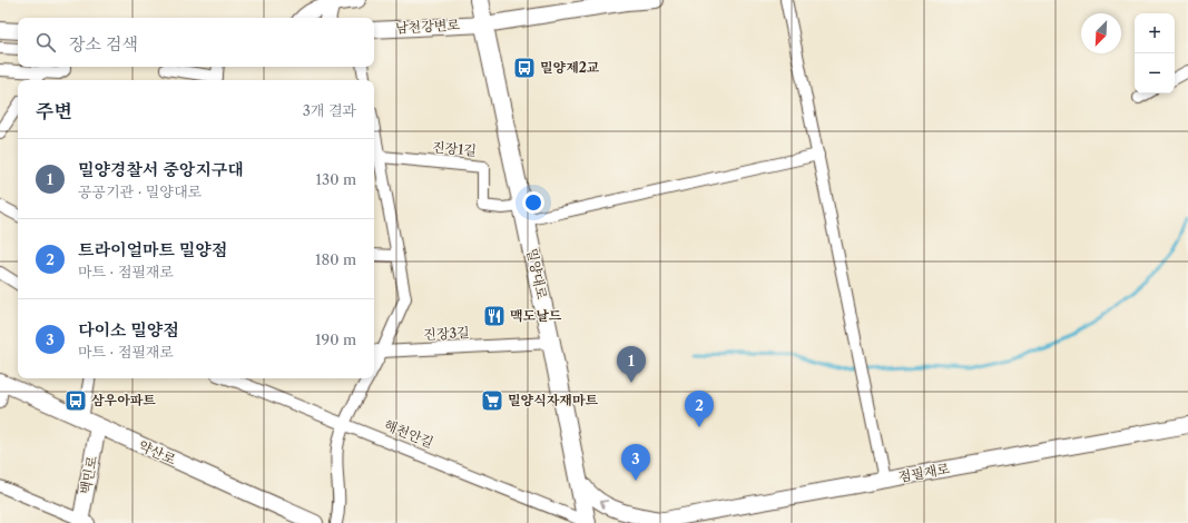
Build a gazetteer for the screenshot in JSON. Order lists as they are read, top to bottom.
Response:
{
  "streets": {
    "main road": ["밀양대로"],
    "street": [
      "남천강변로",
      "진장1길",
      "진장3길",
      "해천안길",
      "약산로",
      "점필재로",
      "백민로"
    ]
  },
  "crossings": [
    ["남천강변로", "밀양대로"],
    ["진장1길", "밀양대로"],
    ["밀양대로", "진장3길"],
    ["밀양대로", "해천안길"],
    ["밀양대로", "점필재로"],
    ["약산로", "백민로"]
  ],
  "places": {
    "bus stop": ["밀양제2교", "삼우아파트"],
    "restaurant": ["맥도날드"],
    "supermarket": ["밀양식자재마트"]
  },
  "north": "bottom left",
  "page": {
    "map_buttons": ["+", "−"],
    "search": "장소 검색",
    "heading": ["주변", "3개 결과"],
    "list": [
      {
        "mark": "1",
        "name": "밀양경찰서 중앙지구대",
        "note": "공공기관 · 밀양대로",
        "value": "130 m"
      },
      {
        "mark": "2",
        "name": "트라이얼마트 밀양점",
        "note": "마트 · 점필재로",
        "value": "180 m"
      },
      {
        "mark": "3",
        "name": "다이소 밀양점",
        "note": "마트 · 점필재로",
        "value": "190 m"
      }
    ],
    "pins": ["1", "2", "3"]
  }
}
